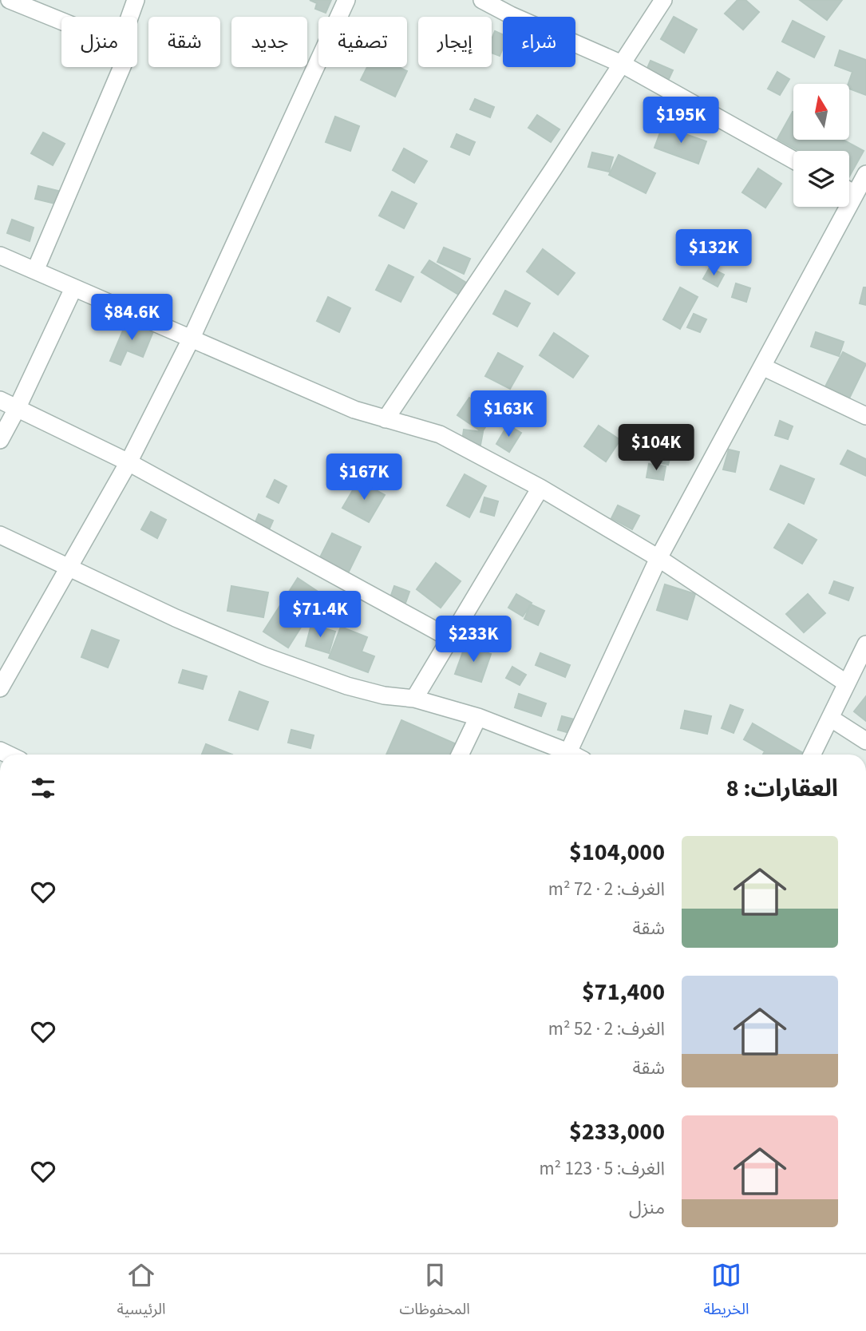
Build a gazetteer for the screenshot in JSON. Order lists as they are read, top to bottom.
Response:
{
  "north": "top",
  "page": {
    "chip": [
      "شراء",
      "إيجار",
      "تصفية",
      "جديد",
      "شقة",
      "منزل"
    ],
    "price": [
      "$195K",
      "$132K",
      "$84.6K",
      "$163K",
      "$104K",
      "$167K",
      "$71.4K",
      "$233K"
    ],
    "heading": "العقارات: 8",
    "list": [
      {
        "name": "$104,000",
        "note": "الغرف: 2 · 72 m² · شقة"
      },
      {
        "name": "$71,400",
        "note": "الغرف: 2 · 52 m² · شقة"
      },
      {
        "name": "$233,000",
        "note": "الغرف: 5 · 123 m² · منزل"
      }
    ],
    "tabs": ["الخريطة", "المحفوظات", "الرئيسية"]
  }
}
